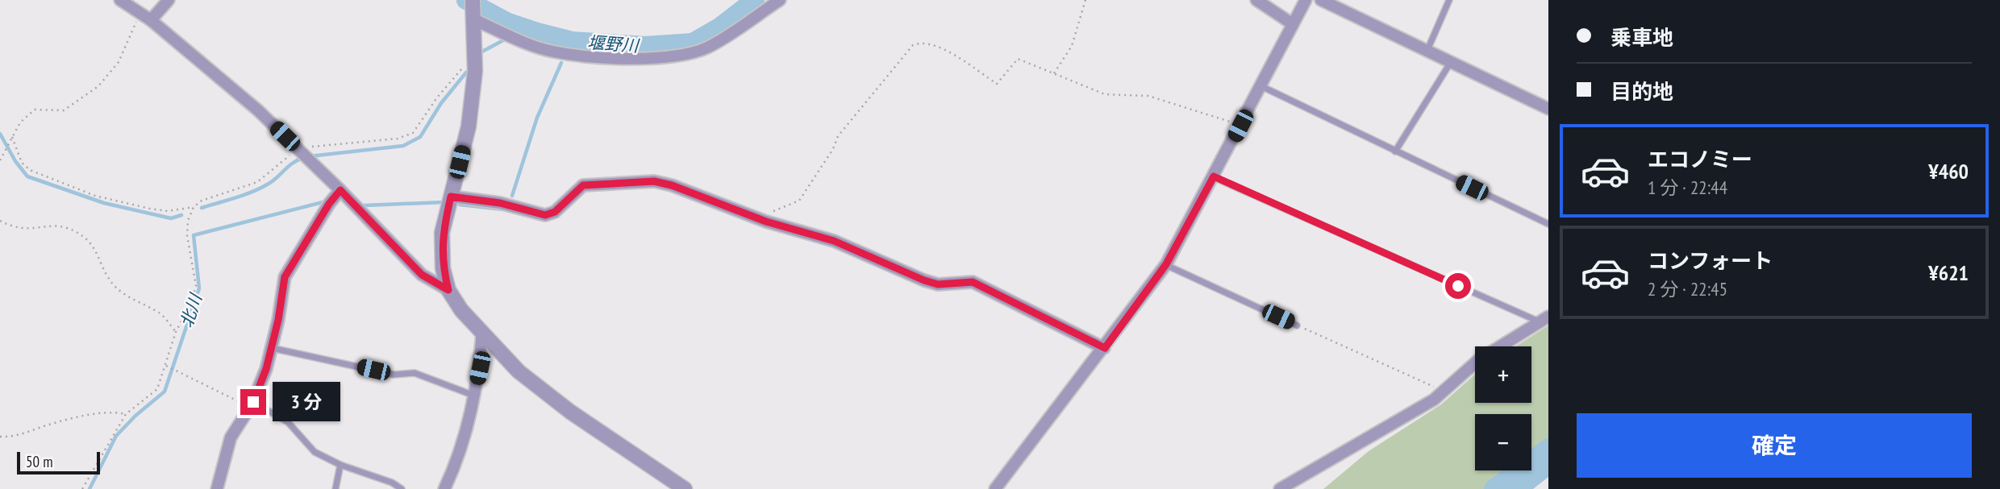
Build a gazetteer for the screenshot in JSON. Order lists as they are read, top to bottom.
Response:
{
  "water": ["堰野川", "北川"],
  "scale_bar": "50 m",
  "page": {
    "banner": ["乗車地", "目的地"],
    "list": [
      {
        "name": "エコノミー",
        "note": "1 分 · 22:44",
        "value": "¥460"
      },
      {
        "name": "コンフォート",
        "note": "2 分 · 22:45",
        "value": "¥621"
      }
    ],
    "map_buttons": ["+", "−"],
    "bubble": "3 分",
    "buttons": "確定",
    "scale": "50 m"
  }
}
